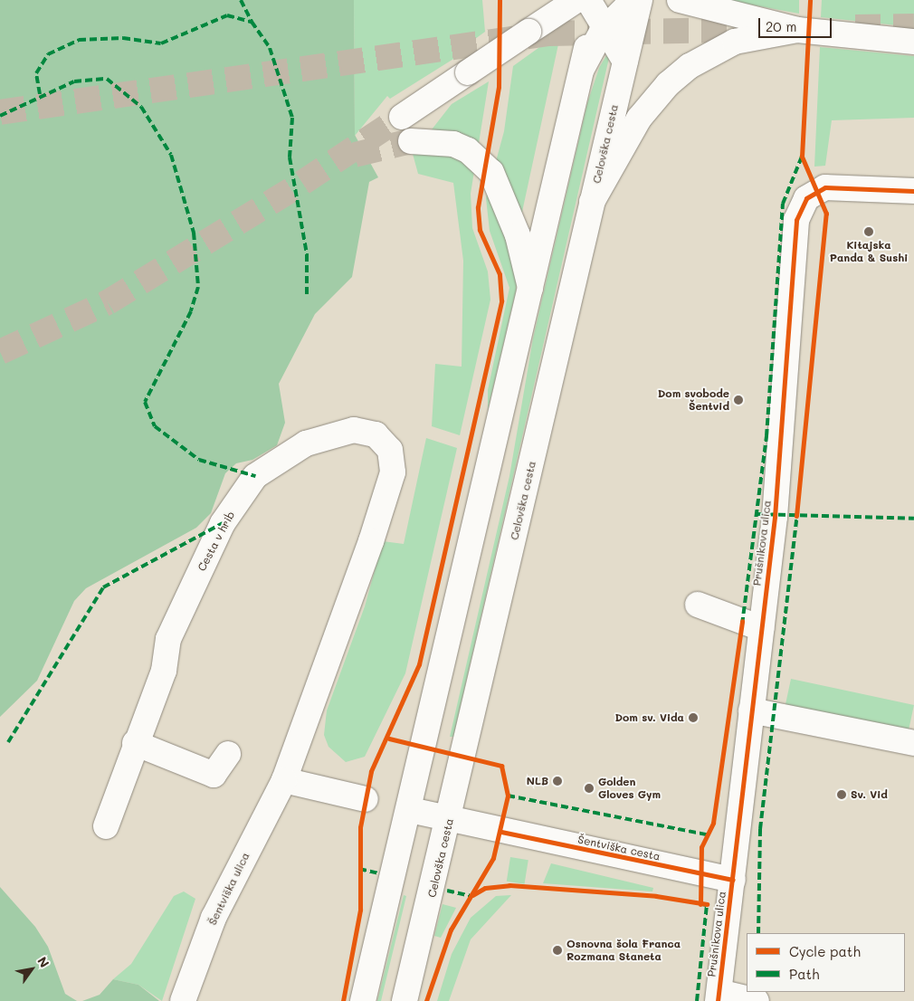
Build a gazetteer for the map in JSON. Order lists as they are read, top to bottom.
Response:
{
  "streets": {
    "main road": [
      "Celovška cesta",
      "Cesta v hrib",
      "Prušnikova ulica",
      "Šentviška cesta",
      "Šentviška ulica"
    ]
  },
  "crossings": [
    ["Celovška cesta", "Šentviška cesta"],
    ["Cesta v hrib", "Šentviška ulica"],
    ["Prušnikova ulica", "Šentviška cesta"]
  ],
  "places": [
    "Kitajska Panda & Sushi",
    "Dom svobode Šentvid",
    "Dom sv. Vida",
    "NLB",
    "Golden Gloves Gym",
    "Sv. Vid",
    "Osnovna šola Franca Rozmana Staneta"
  ],
  "legend": ["Cycle path", "Path"],
  "scale_bar": "20 m",
  "north": "top right"
}
